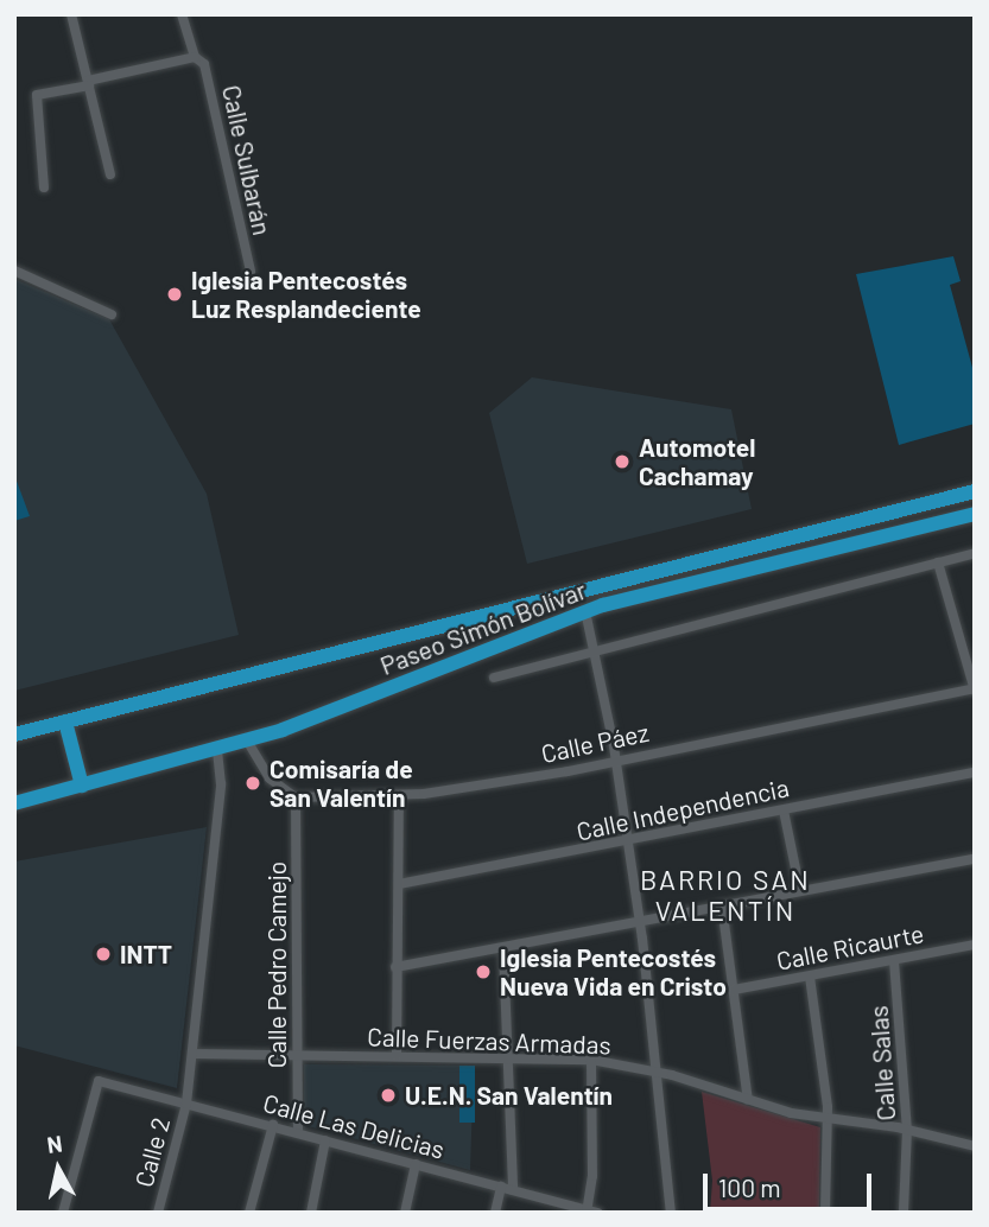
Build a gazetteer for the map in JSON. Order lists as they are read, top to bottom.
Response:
{
  "streets": {
    "main road": ["Paseo Simón Bolívar"],
    "street": [
      "Calle Sulbarán",
      "Calle Páez",
      "Calle Independencia",
      "Calle Ricaurte",
      "Calle Pedro Camejo",
      "Calle Fuerzas Armadas",
      "Calle Salas",
      "Calle Las Delicias",
      "Calle 2"
    ]
  },
  "crossings": [
    ["Paseo Simón Bolívar", "Calle 2"],
    ["Calle Páez", "Calle Pedro Camejo"],
    ["Calle Ricaurte", "Calle Salas"],
    ["Calle Pedro Camejo", "Calle Fuerzas Armadas"],
    ["Calle Pedro Camejo", "Calle Las Delicias"],
    ["Calle Fuerzas Armadas", "Calle Salas"],
    ["Calle Fuerzas Armadas", "Calle 2"],
    ["Calle Las Delicias", "Calle 2"]
  ],
  "districts": ["BARRIO SAN VALENTÍN"],
  "places": [
    "Iglesia Pentecostés Luz Resplandeciente",
    "Automotel Cachamay",
    "Comisaría de San Valentín",
    "INTT",
    "Iglesia Pentecostés Nueva Vida en Cristo",
    "U.E.N. San Valentín"
  ],
  "scale_bar": "100 m",
  "north": "top"
}
